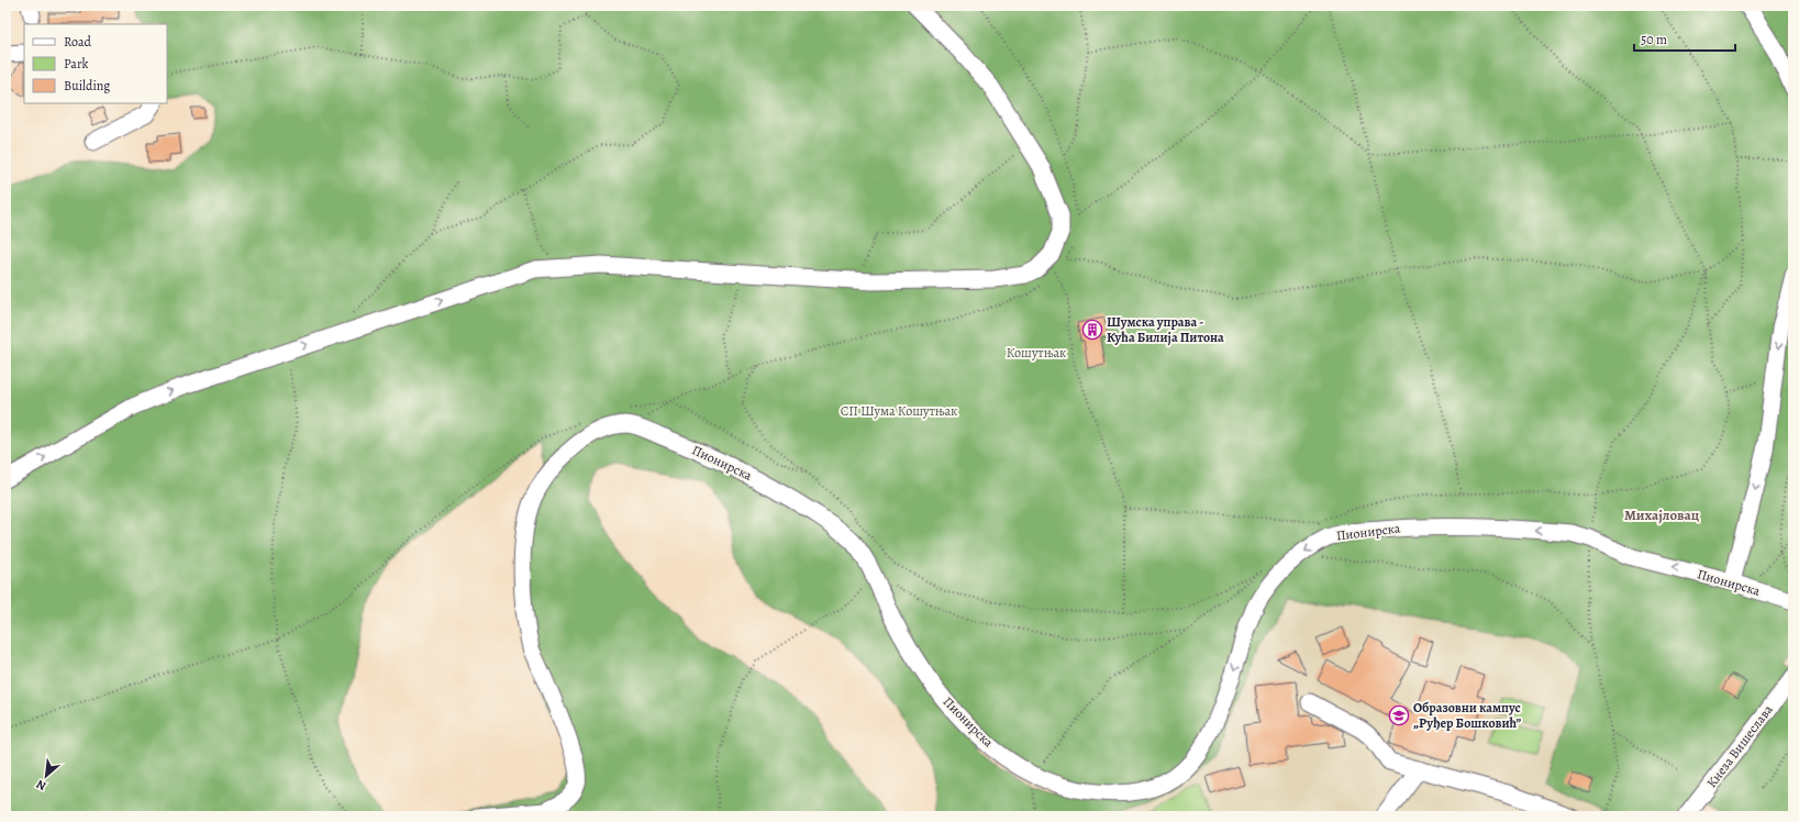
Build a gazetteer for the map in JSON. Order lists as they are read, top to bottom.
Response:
{
  "streets": {
    "street": ["Пионирска", "Кнеза Вишеслава"]
  },
  "one_way": ["Пионирска"],
  "districts": ["Михајловац"],
  "parks": ["Кошутњак", "СП Шума Кошутњак"],
  "places": {
    "building": ["Шумска управа - Кућа Билија Питона"],
    "school or university": ["Образовни кампус „Руђер Бошковић”"]
  },
  "legend": ["Road", "Park", "Building"],
  "scale_bar": "50 m",
  "north": "bottom left"
}
